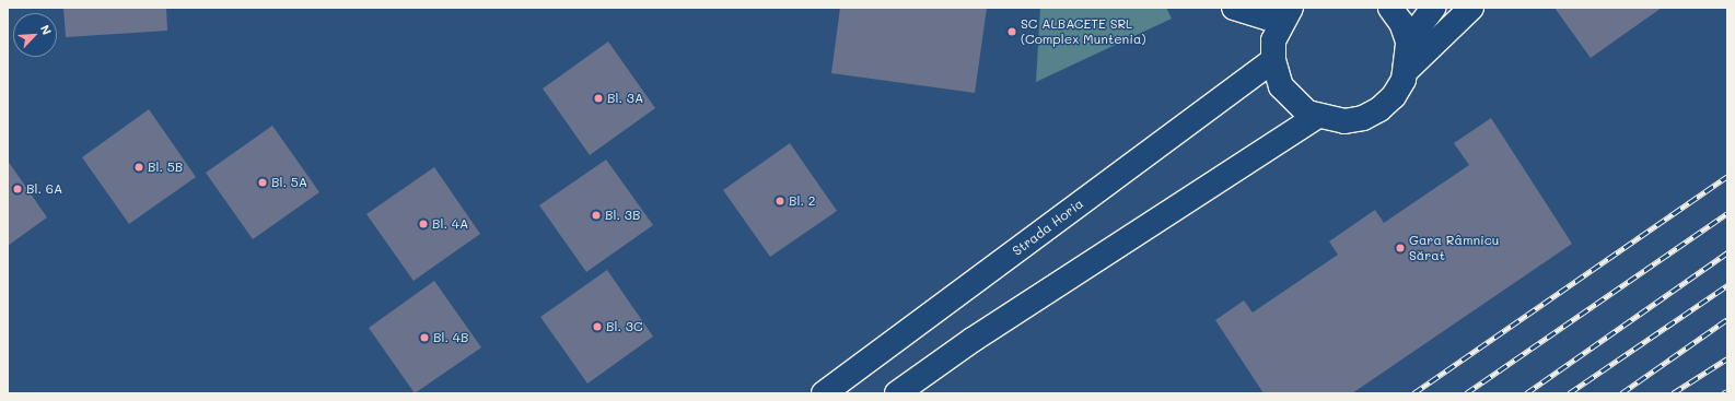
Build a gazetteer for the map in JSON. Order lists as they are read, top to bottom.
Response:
{
  "streets": {
    "street": ["Strada Horia"]
  },
  "places": [
    "SC ALBACETE SRL (Complex Muntenia)",
    "Bl. 3A",
    "Bl. 5B",
    "Bl. 5A",
    "Bl. 6A",
    "Bl. 2",
    "Bl. 3B",
    "Bl. 4A",
    "Gara Râmnicu Sărat",
    "Bl. 3C",
    "Bl. 4B"
  ],
  "north": "top right"
}
